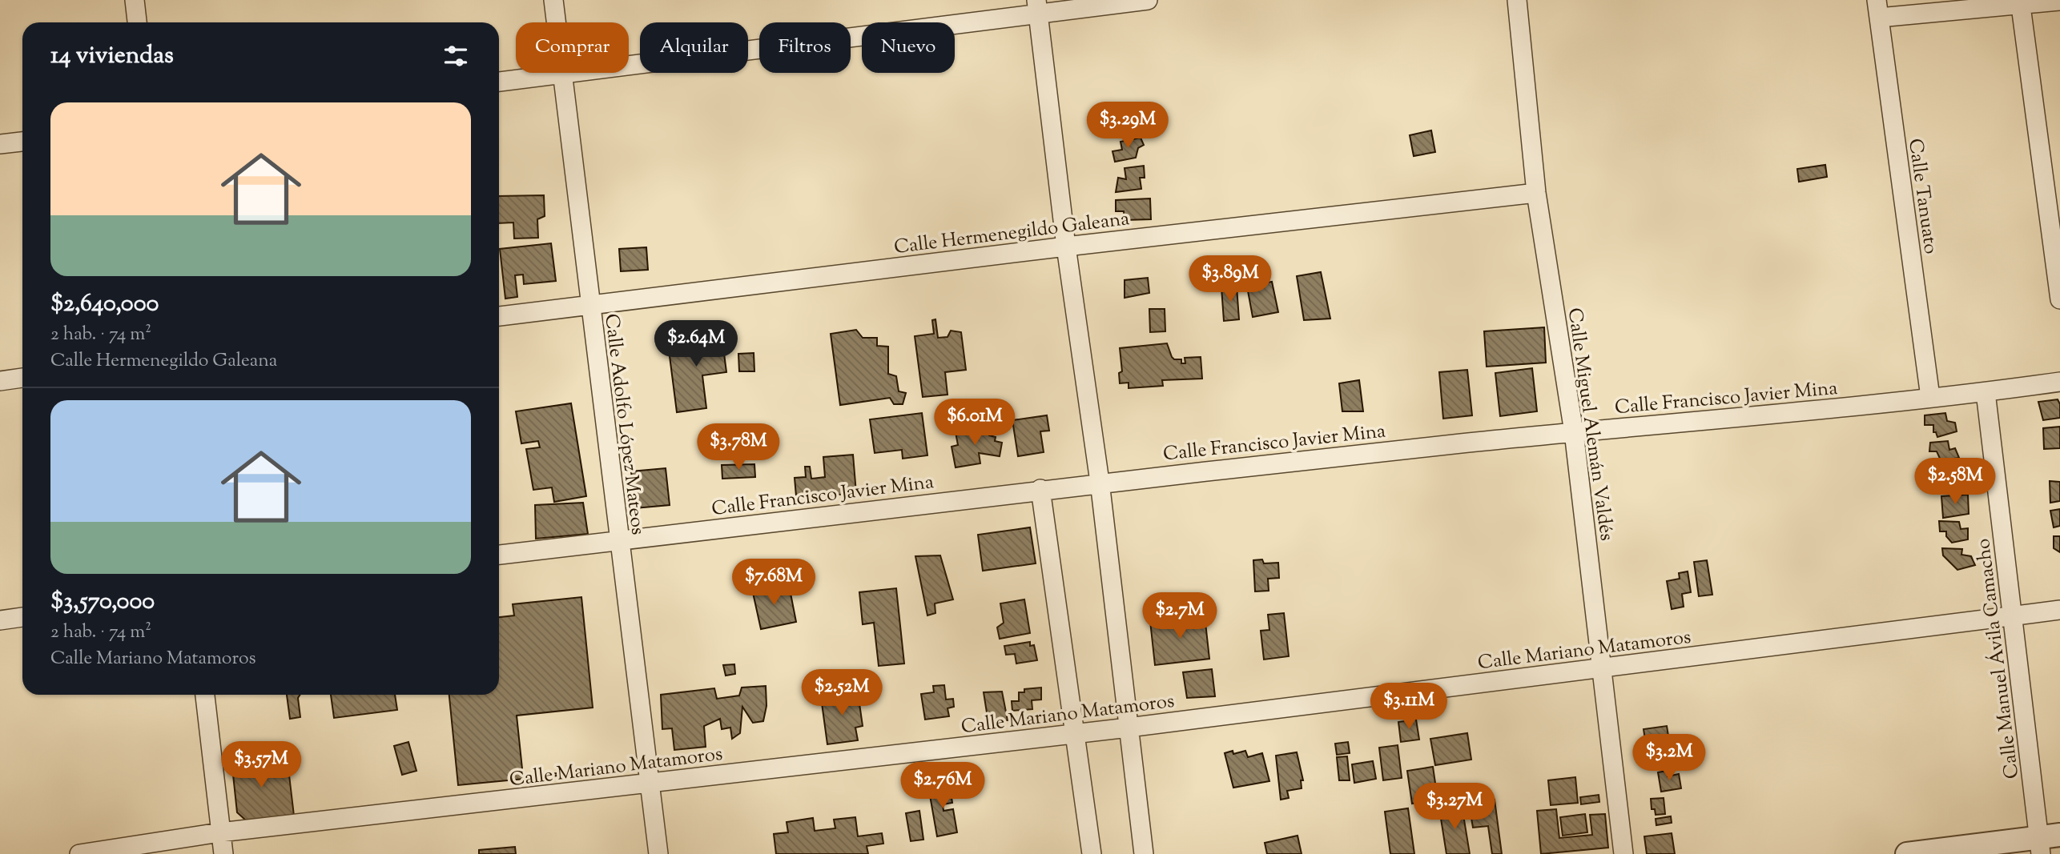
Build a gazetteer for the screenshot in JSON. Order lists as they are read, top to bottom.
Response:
{
  "streets": {
    "street": [
      "Calle Tanuato",
      "Calle Hermenegildo Galeana",
      "Calle Francisco Javier Mina",
      "Calle Adolfo López Mateos",
      "Calle Miguel Alemán Valdés",
      "Calle Mariano Matamoros",
      "Calle Manuel Ávila Camacho"
    ]
  },
  "crossings": [
    ["Calle Tanuato", "Calle Francisco Javier Mina"],
    ["Calle Hermenegildo Galeana", "Calle Adolfo López Mateos"],
    ["Calle Hermenegildo Galeana", "Calle Miguel Alemán Valdés"],
    ["Calle Francisco Javier Mina", "Calle Adolfo López Mateos"],
    ["Calle Francisco Javier Mina", "Calle Miguel Alemán Valdés"],
    ["Calle Francisco Javier Mina", "Calle Manuel Ávila Camacho"],
    ["Calle Adolfo López Mateos", "Calle Mariano Matamoros"],
    ["Calle Miguel Alemán Valdés", "Calle Mariano Matamoros"],
    ["Calle Mariano Matamoros", "Calle Manuel Ávila Camacho"]
  ],
  "page": {
    "chip": [
      "Comprar",
      "Alquilar",
      "Filtros",
      "Nuevo"
    ],
    "heading": "14 viviendas",
    "list": [
      {
        "name": "$2,640,000",
        "note": "2 hab. · 74 m² · Calle Hermenegildo Galeana"
      },
      {
        "name": "$3,570,000",
        "note": "2 hab. · 74 m² · Calle Mariano Matamoros"
      }
    ],
    "price": [
      "$3.29M",
      "$3.89M",
      "$2.64M",
      "$6.01M",
      "$3.78M",
      "$2.58M",
      "$7.68M",
      "$2.7M",
      "$2.52M",
      "$3.11M",
      "$3.2M",
      "$3.57M",
      "$2.76M",
      "$3.27M"
    ]
  }
}
